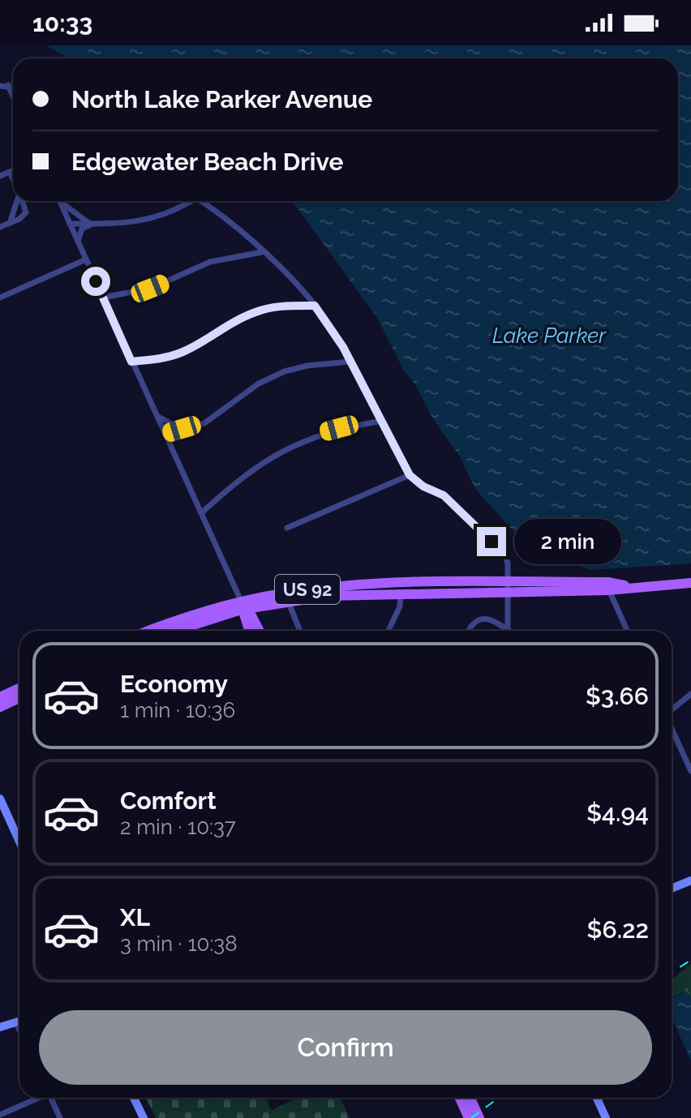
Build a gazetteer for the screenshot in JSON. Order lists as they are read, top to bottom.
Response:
{
  "streets": {
    "main road": ["US 92"]
  },
  "water": ["Lake Parker"],
  "page": {
    "status": "10:33",
    "banner": ["North Lake Parker Avenue", "Edgewater Beach Drive"],
    "bubble": "2 min",
    "list": [
      {
        "name": "Economy",
        "note": "1 min · 10:36",
        "value": "$3.66"
      },
      {
        "name": "Comfort",
        "note": "2 min · 10:37",
        "value": "$4.94"
      },
      {
        "name": "XL",
        "note": "3 min · 10:38",
        "value": "$6.22"
      }
    ],
    "buttons": "Confirm"
  }
}
